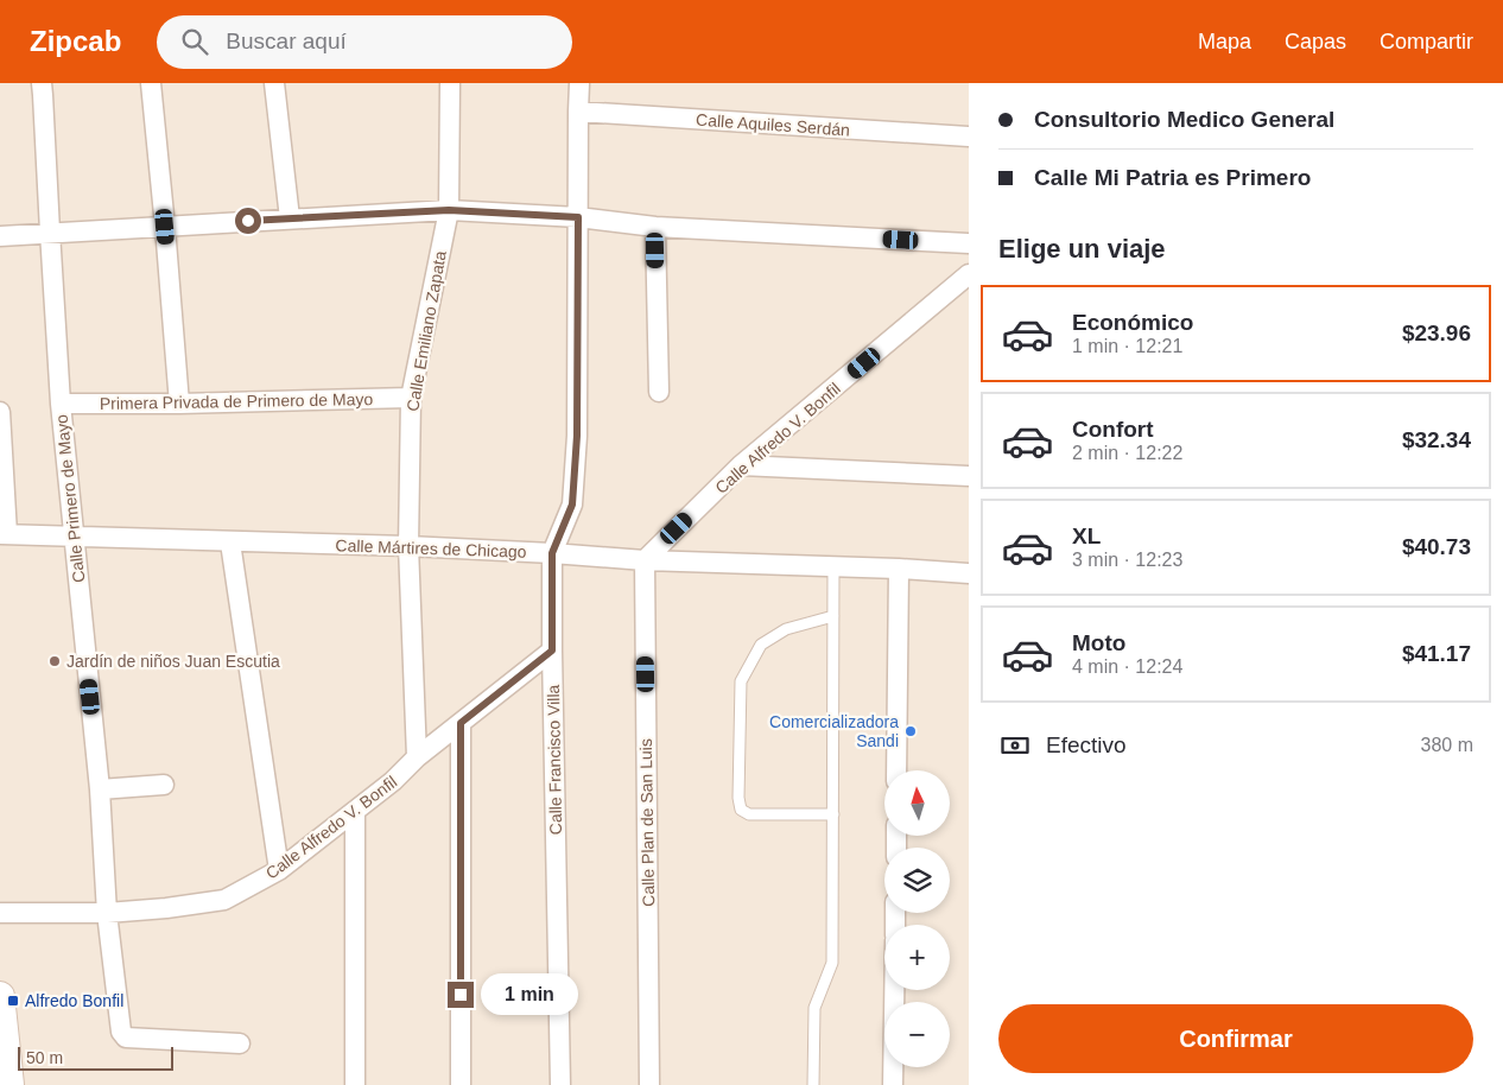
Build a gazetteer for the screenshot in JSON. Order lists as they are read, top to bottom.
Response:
{
  "streets": {
    "street": [
      "Calle Aquiles Serdán",
      "Calle Emiliano Zapata",
      "Primera Privada de Primero de Mayo",
      "Calle Alfredo V. Bonfil",
      "Calle Primero de Mayo",
      "Calle Mártires de Chicago",
      "Calle Francisco Villa",
      "Calle Plan de San Luis"
    ]
  },
  "crossings": [
    ["Calle Aquiles Serdán", "Calle Francisco Villa"],
    ["Calle Emiliano Zapata", "Primera Privada de Primero de Mayo"],
    ["Calle Emiliano Zapata", "Calle Alfredo V. Bonfil"],
    ["Calle Emiliano Zapata", "Calle Mártires de Chicago"],
    ["Primera Privada de Primero de Mayo", "Calle Primero de Mayo"],
    ["Calle Alfredo V. Bonfil", "Calle Primero de Mayo"],
    ["Calle Alfredo V. Bonfil", "Calle Mártires de Chicago"],
    ["Calle Alfredo V. Bonfil", "Calle Francisco Villa"],
    ["Calle Alfredo V. Bonfil", "Calle Plan de San Luis"],
    ["Calle Primero de Mayo", "Calle Mártires de Chicago"],
    ["Calle Mártires de Chicago", "Calle Francisco Villa"],
    ["Calle Mártires de Chicago", "Calle Plan de San Luis"]
  ],
  "places": {
    "other": ["Jardín de niños Juan Escutia", "Comercializadora Sandi"],
    "transit": ["Alfredo Bonfil"]
  },
  "scale_bar": "50 m",
  "north": "top",
  "page": {
    "header": "Zipcab",
    "search": "Buscar aquí",
    "nav": ["Mapa", "Capas", "Compartir"],
    "banner": ["Consultorio Medico General", "Calle Mi Patria es Primero"],
    "heading": "Elige un viaje",
    "list": [
      {
        "name": "Económico",
        "note": "1 min · 12:21",
        "value": "$23.96"
      },
      {
        "name": "Confort",
        "note": "2 min · 12:22",
        "value": "$32.34"
      },
      {
        "name": "XL",
        "note": "3 min · 12:23",
        "value": "$40.73"
      },
      {
        "name": "Moto",
        "note": "4 min · 12:24",
        "value": "$41.17"
      }
    ],
    "pay": ["Efectivo", "380 m"],
    "map_buttons": ["+", "−"],
    "bubble": "1 min",
    "buttons": "Confirmar",
    "scale": "50 m"
  }
}
